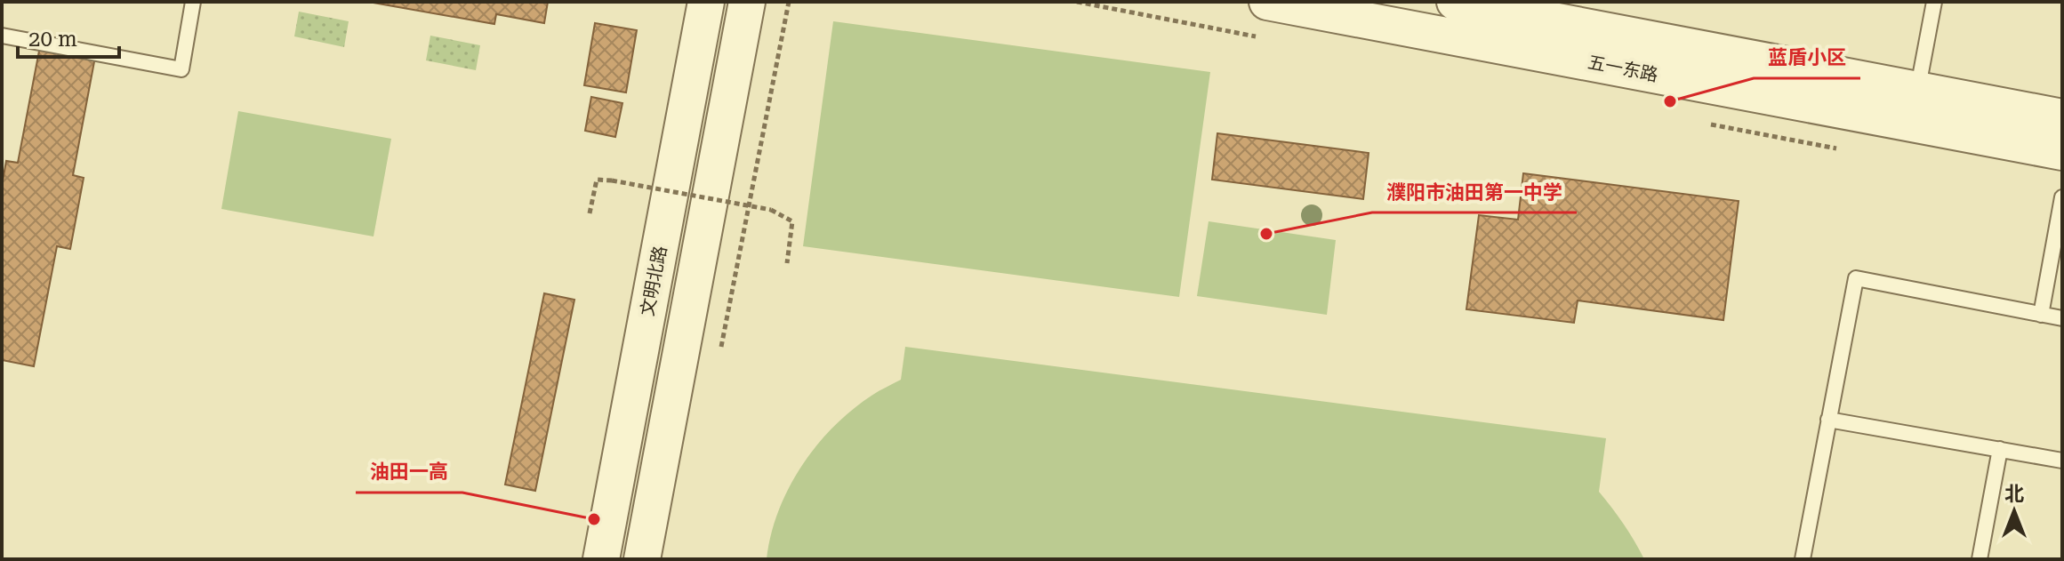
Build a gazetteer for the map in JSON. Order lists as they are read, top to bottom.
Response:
{
  "streets": {
    "street": ["五一东路", "文明北路"]
  },
  "places": ["蓝盾小区", "濮阳市油田第一中学", "油田一高"],
  "scale_bar": "20 m",
  "north": "top"
}
